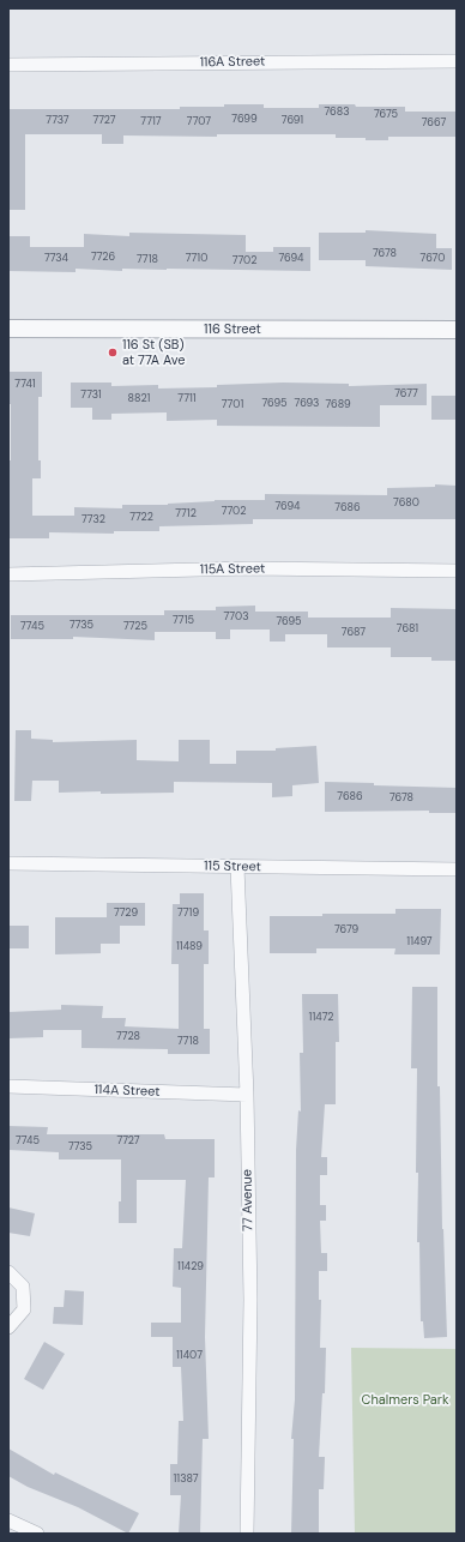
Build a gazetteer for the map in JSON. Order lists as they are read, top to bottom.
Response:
{
  "streets": {
    "street": [
      "116A Street",
      "116 Street",
      "115A Street",
      "115 Street",
      "114A Street",
      "77 Avenue"
    ]
  },
  "crossings": [
    ["115 Street", "77 Avenue"],
    ["114A Street", "77 Avenue"]
  ],
  "parks": ["Chalmers Park"],
  "places": ["116 St (SB) at 77A Ave"],
  "house_numbers": [
    "7683",
    "7675",
    "7699",
    "7737",
    "7727",
    "7691",
    "7717",
    "7707",
    "7667",
    "7678",
    "7726",
    "7734",
    "7710",
    "7694",
    "7670",
    "7718",
    "7702",
    "7741",
    "7677",
    "7731",
    "8821",
    "7711",
    "7695",
    "7693",
    "7701",
    "7689",
    "7680",
    "7694",
    "7686",
    "7702",
    "7712",
    "7722",
    "7732",
    "7703",
    "7715",
    "7695",
    "7735",
    "7745",
    "7725",
    "7681",
    "7687",
    "7686",
    "7678",
    "7729",
    "7719",
    "7679",
    "11497",
    "11489",
    "11472",
    "7728",
    "7718",
    "7745",
    "7727",
    "7735",
    "11429",
    "11407",
    "11387"
  ]
}
